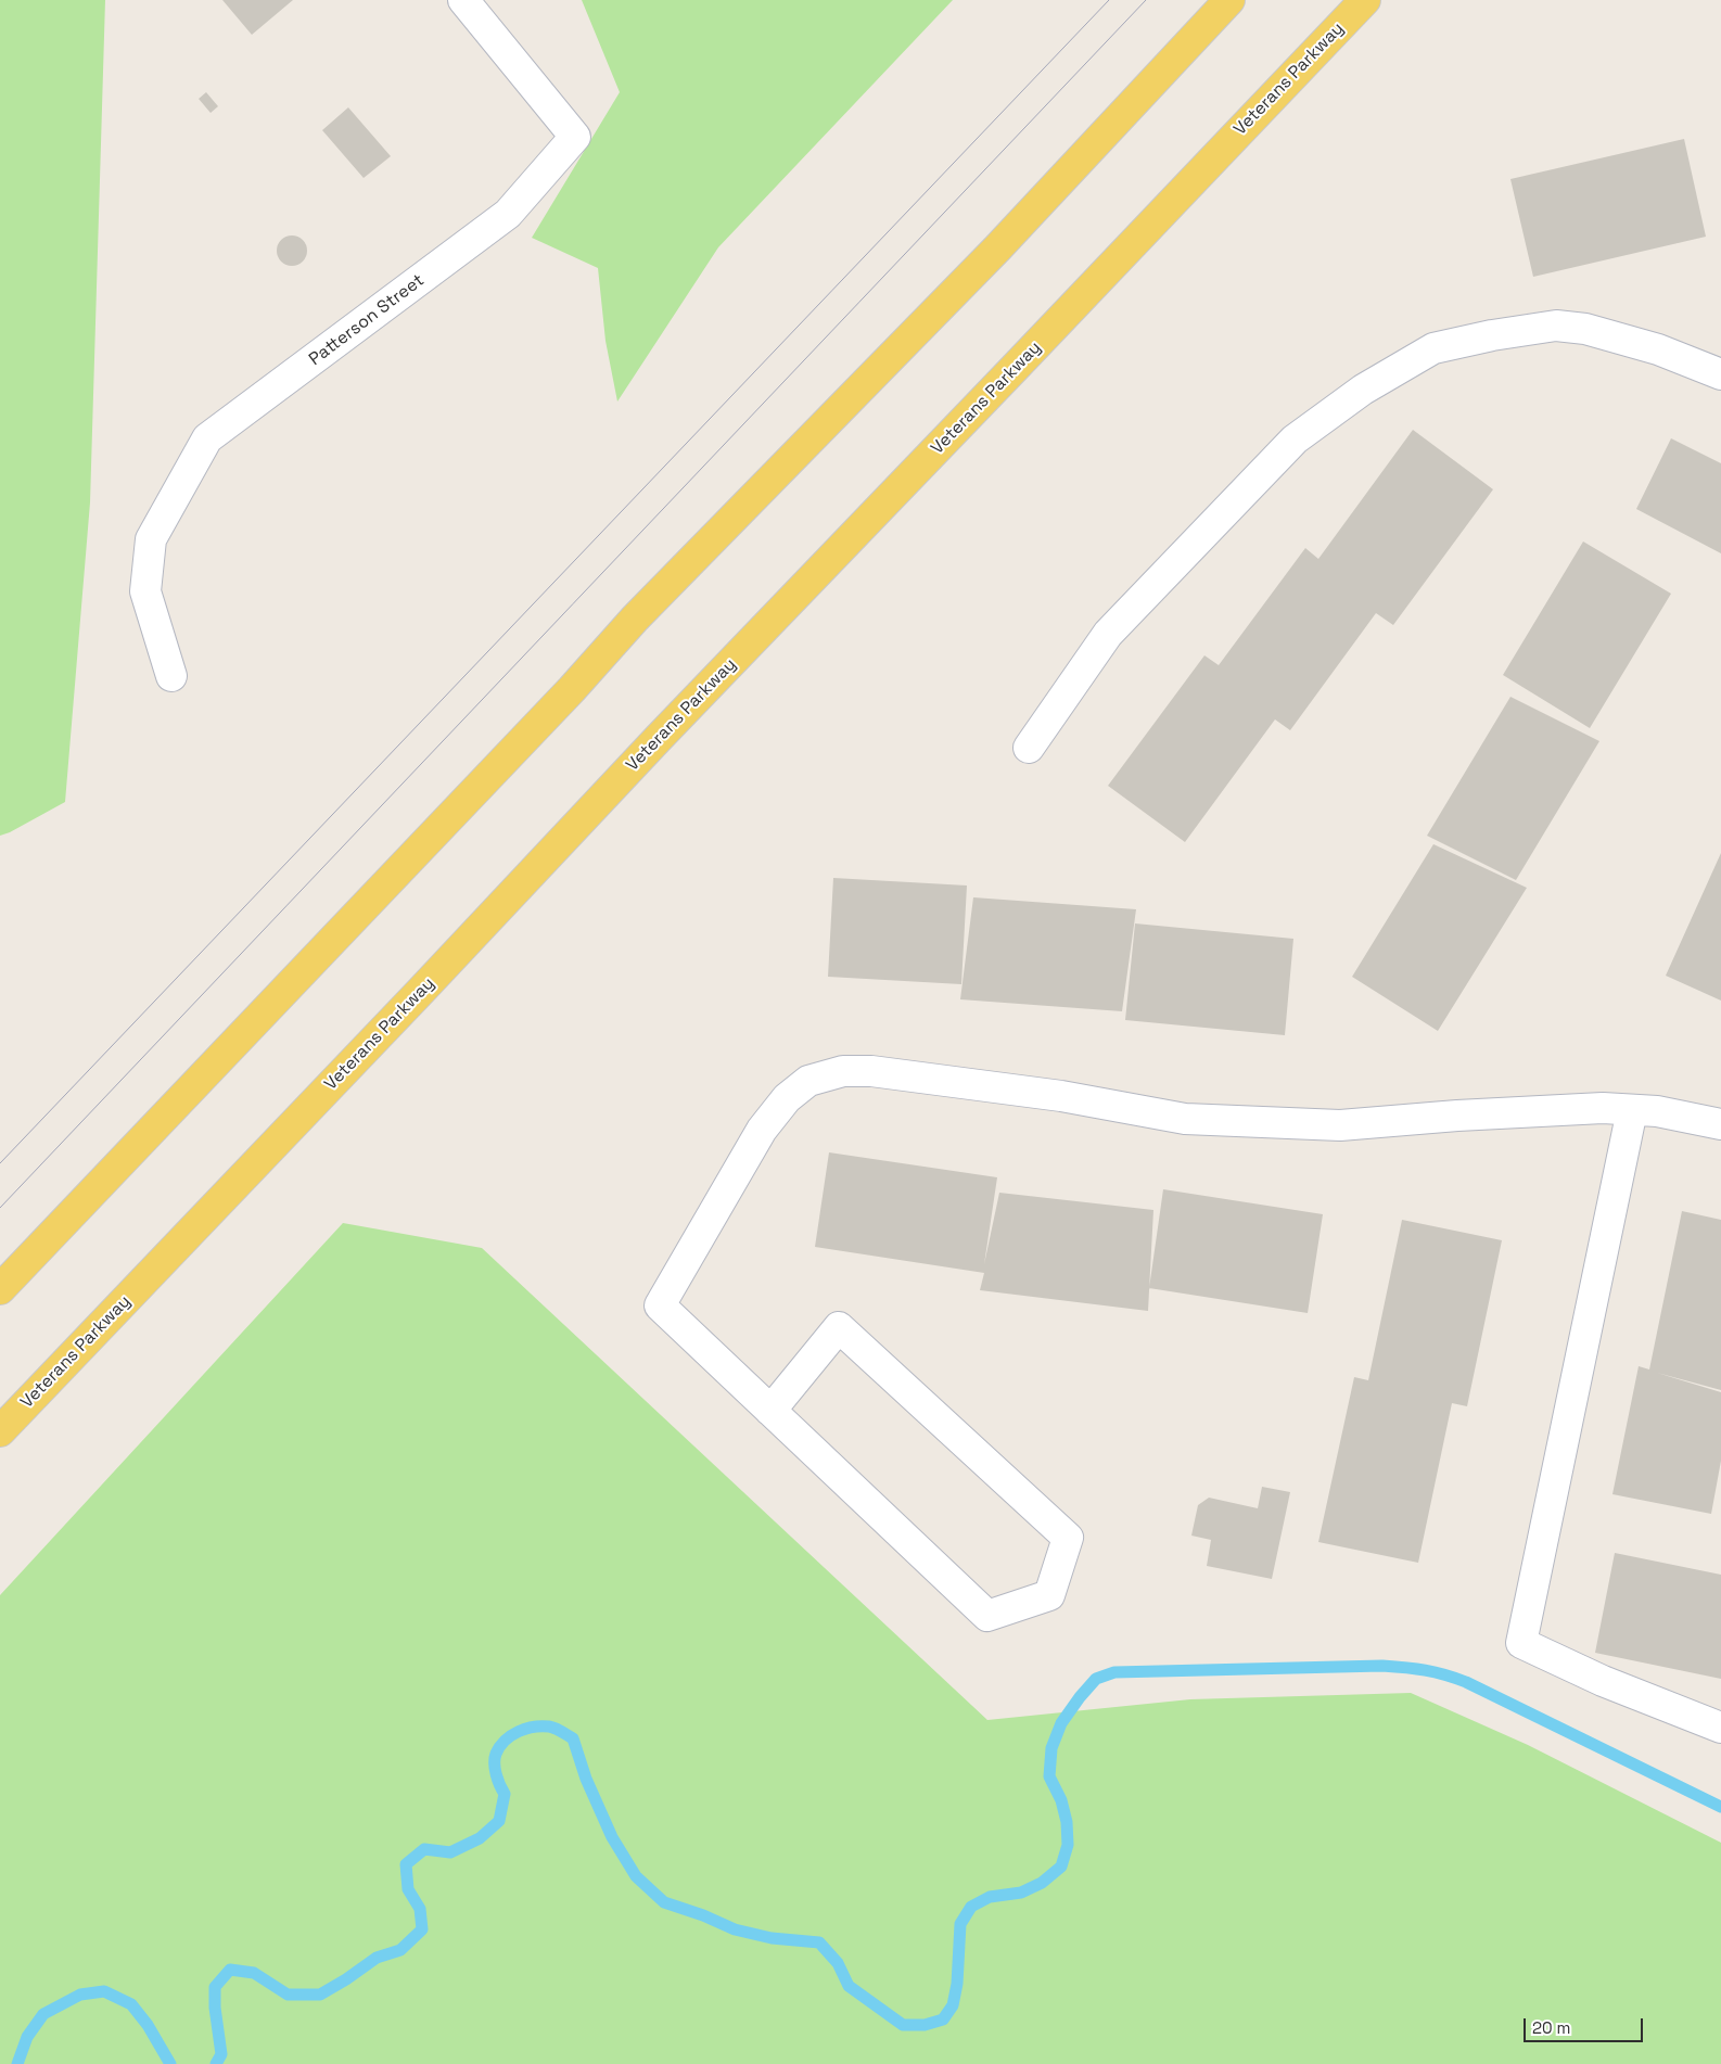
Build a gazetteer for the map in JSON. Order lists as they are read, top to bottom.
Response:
{
  "streets": {
    "main road": ["Veterans Parkway"],
    "street": ["Patterson Street"]
  },
  "scale_bar": "20 m"
}
